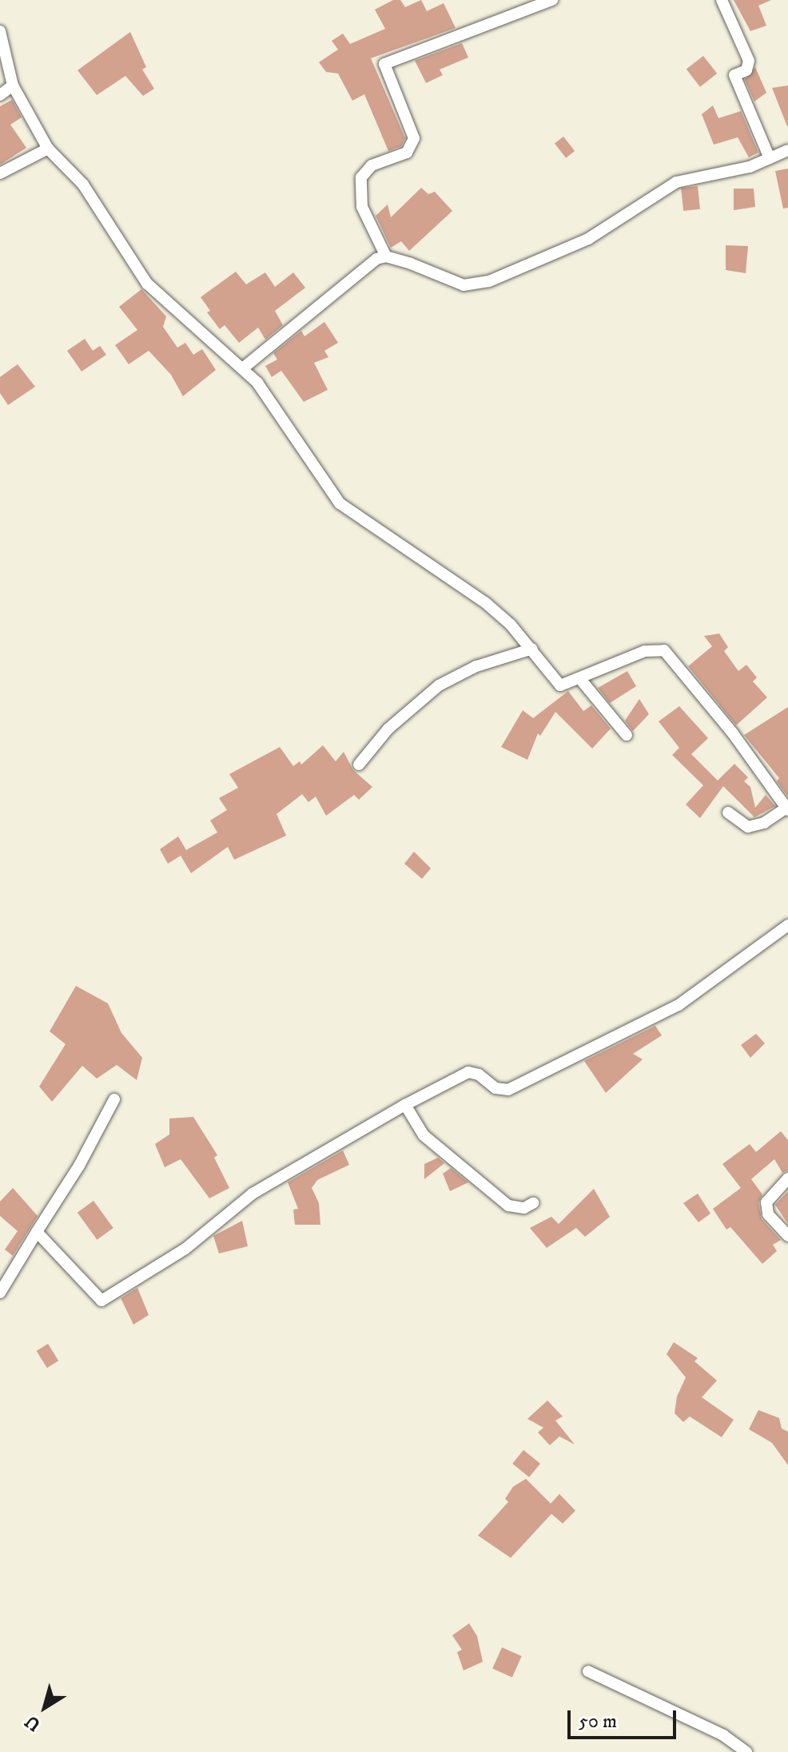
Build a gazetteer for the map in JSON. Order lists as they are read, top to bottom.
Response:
{
  "scale_bar": "50 m",
  "north": "bottom left"
}
